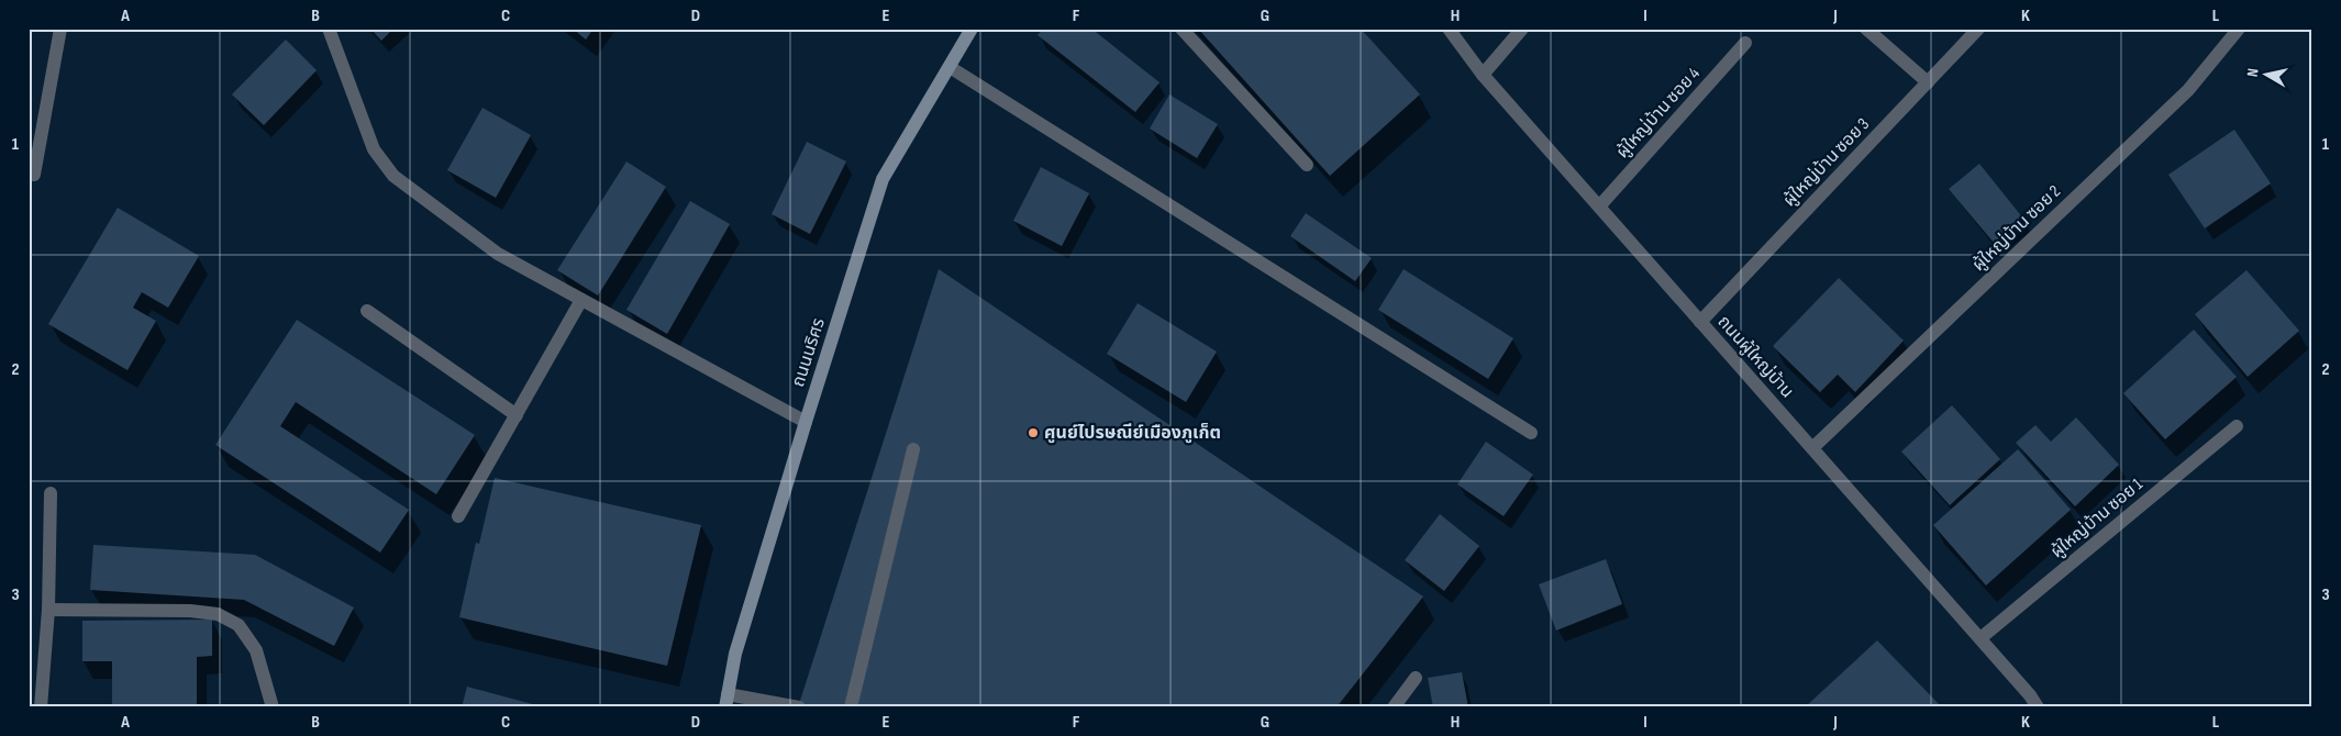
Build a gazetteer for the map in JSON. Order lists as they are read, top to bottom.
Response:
{
  "streets": {
    "street": [
      "ผู้ใหญ่บ้าน ซอย 4",
      "ผู้ใหญ่บ้าน ซอย 3",
      "ผู้ใหญ่บ้าน ซอย 2",
      "ถนนนริศร",
      "ถนนผู้ใหญ่บ้าน",
      "ผู้ใหญ่บ้าน ซอย 1"
    ]
  },
  "crossings": [
    ["ผู้ใหญ่บ้าน ซอย 4", "ถนนผู้ใหญ่บ้าน"],
    ["ผู้ใหญ่บ้าน ซอย 3", "ถนนผู้ใหญ่บ้าน"],
    ["ผู้ใหญ่บ้าน ซอย 2", "ถนนผู้ใหญ่บ้าน"],
    ["ถนนผู้ใหญ่บ้าน", "ผู้ใหญ่บ้าน ซอย 1"]
  ],
  "places": ["ศูนย์ไปรษณีย์เมืองภูเก็ต"],
  "north": "left",
  "grid": {
    "columns": [
      "A",
      "B",
      "C",
      "D",
      "E",
      "F",
      "G",
      "H",
      "I",
      "J",
      "K",
      "L"
    ],
    "rows": ["1", "2", "3"]
  }
}
